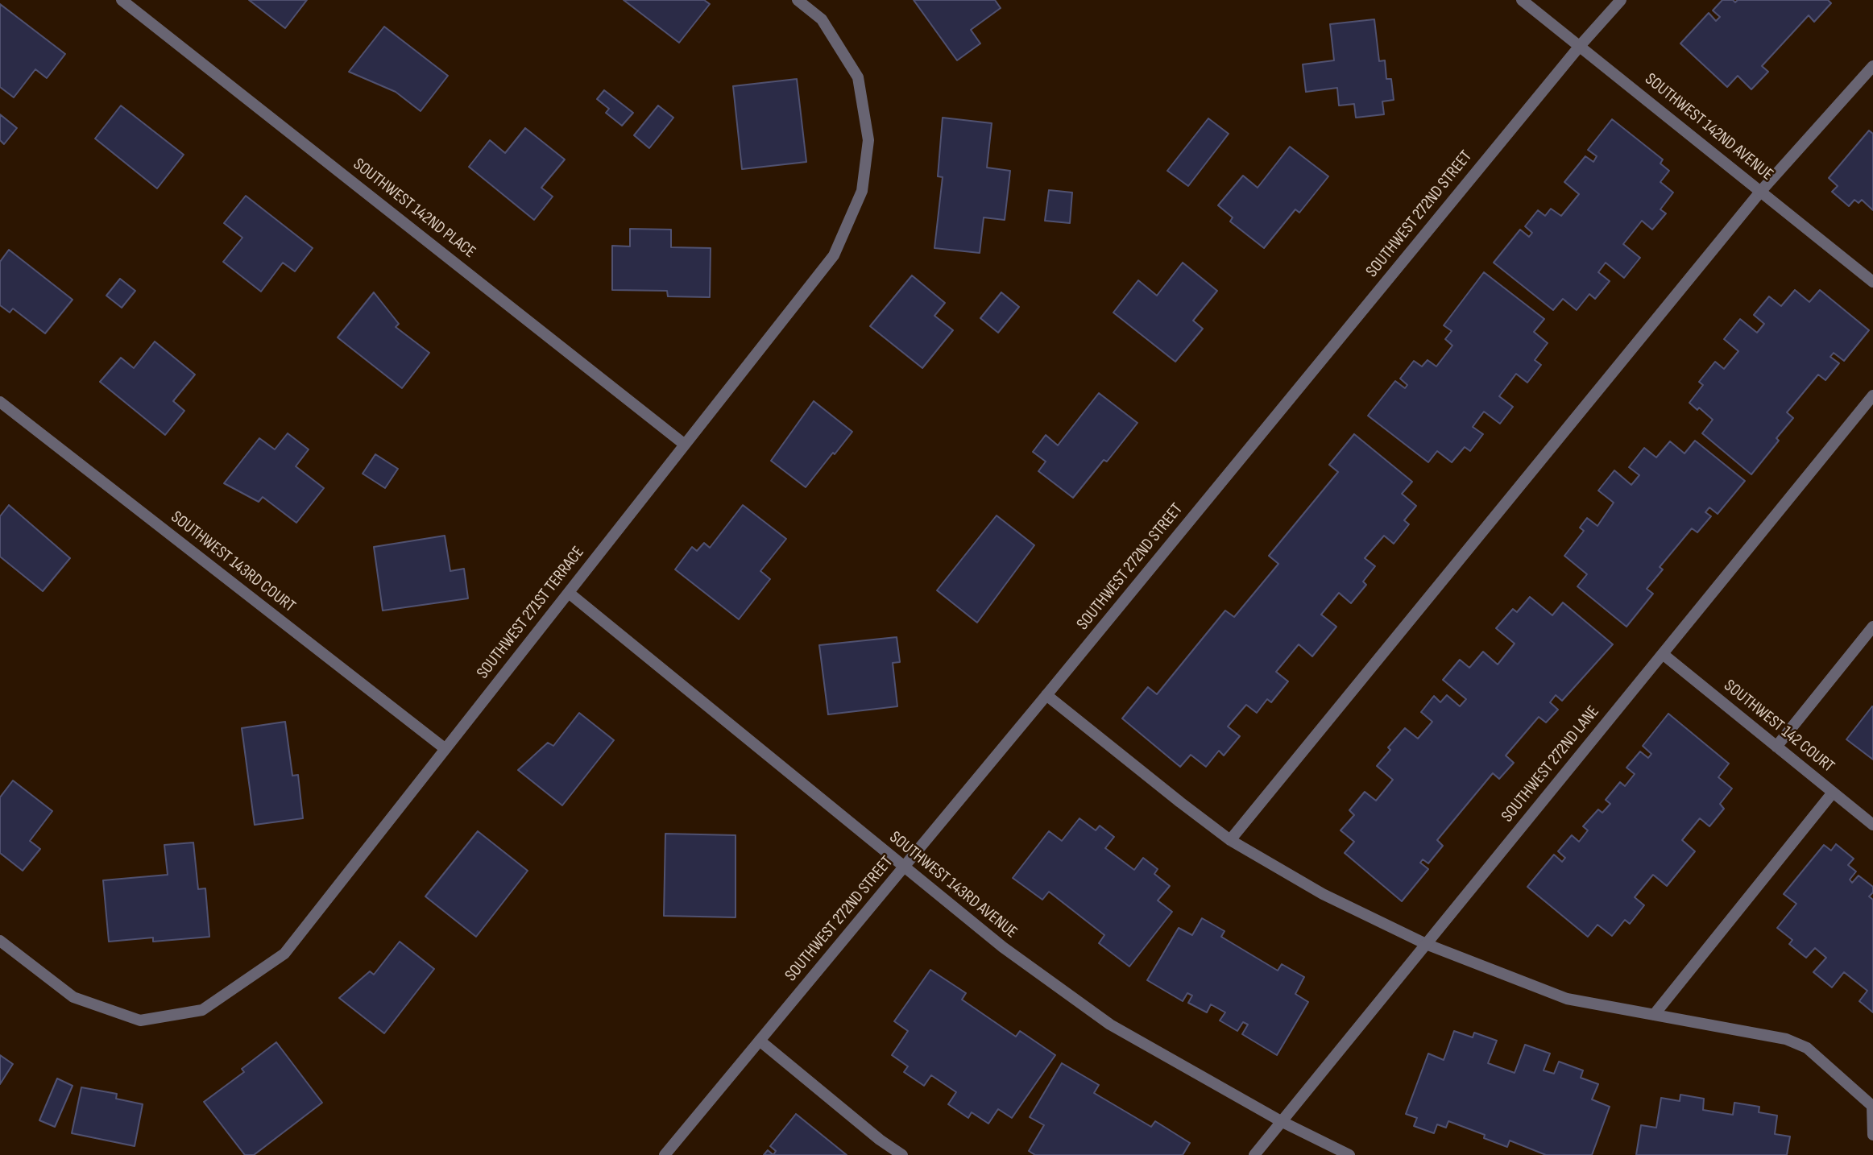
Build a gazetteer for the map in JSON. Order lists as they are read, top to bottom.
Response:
{
  "streets": {
    "street": [
      "SOUTHWEST 142ND AVENUE",
      "SOUTHWEST 142ND PLACE",
      "SOUTHWEST 272ND STREET",
      "SOUTHWEST 143RD COURT",
      "SOUTHWEST 271ST TERRACE",
      "SOUTHWEST 142 COURT",
      "SOUTHWEST 272ND LANE",
      "SOUTHWEST 143RD AVENUE"
    ]
  },
  "crossings": [
    ["SOUTHWEST 142ND AVENUE", "SOUTHWEST 272ND STREET"],
    ["SOUTHWEST 142ND PLACE", "SOUTHWEST 271ST TERRACE"],
    ["SOUTHWEST 272ND STREET", "SOUTHWEST 143RD AVENUE"],
    ["SOUTHWEST 143RD COURT", "SOUTHWEST 271ST TERRACE"],
    ["SOUTHWEST 271ST TERRACE", "SOUTHWEST 143RD AVENUE"],
    ["SOUTHWEST 142 COURT", "SOUTHWEST 272ND LANE"],
    ["SOUTHWEST 272ND LANE", "SOUTHWEST 143RD AVENUE"]
  ]
}
